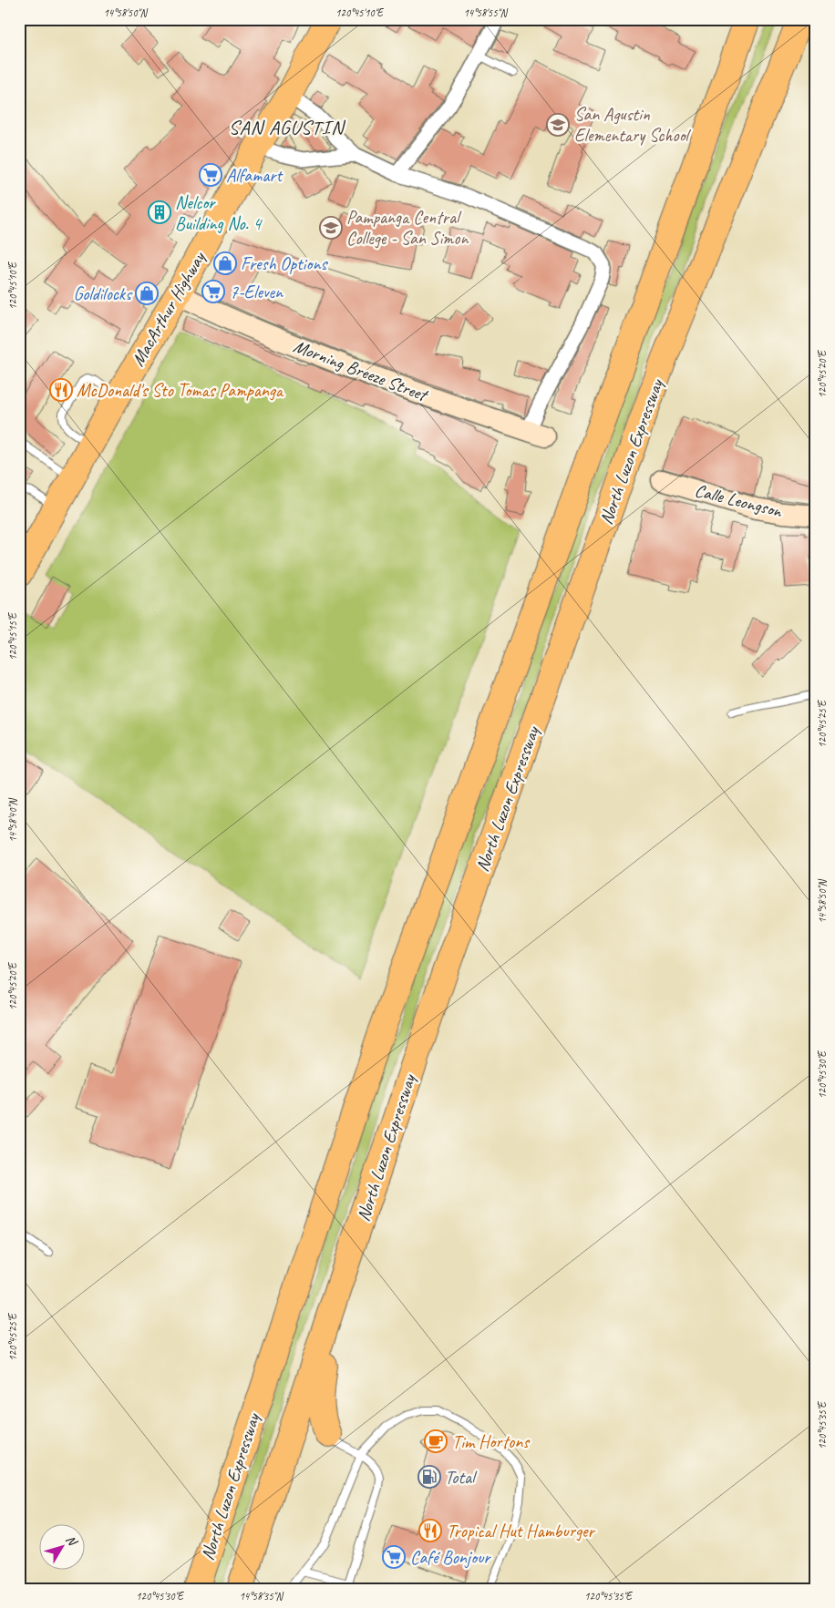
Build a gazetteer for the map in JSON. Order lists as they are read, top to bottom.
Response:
{
  "streets": {
    "highway": ["MacArthur Highway", "North Luzon Expressway"],
    "main road": ["Morning Breeze Street", "Calle Leongson"]
  },
  "crossings": [
    ["MacArthur Highway", "Morning Breeze Street"]
  ],
  "districts": ["SAN AGUSTIN"],
  "places": {
    "school or university": ["San Agustin Elementary School", "Pampanga Central College - San Simon"],
    "supermarket": ["Alfamart", "7-Eleven", "Café Bonjour"],
    "building": ["Nelcor Building No. 4"],
    "shop": ["Fresh Options", "Goldilocks"],
    "restaurant": ["McDonald's Sto Tomas Pampanga", "Tropical Hut Hamburger"],
    "cafe": ["Tim Hortons"],
    "fuel station": ["Total"]
  },
  "north": "top right",
  "coordinates": [
    "14°58'50\"N",
    "120°45'10\"E",
    "14°58'55\"N",
    "120°45'20\"E",
    "120°45'15\"E",
    "120°45'25\"E",
    "14°58'40\"N",
    "120°45'30\"E",
    "120°45'35\"E",
    "14°58'35\"N"
  ]
}
